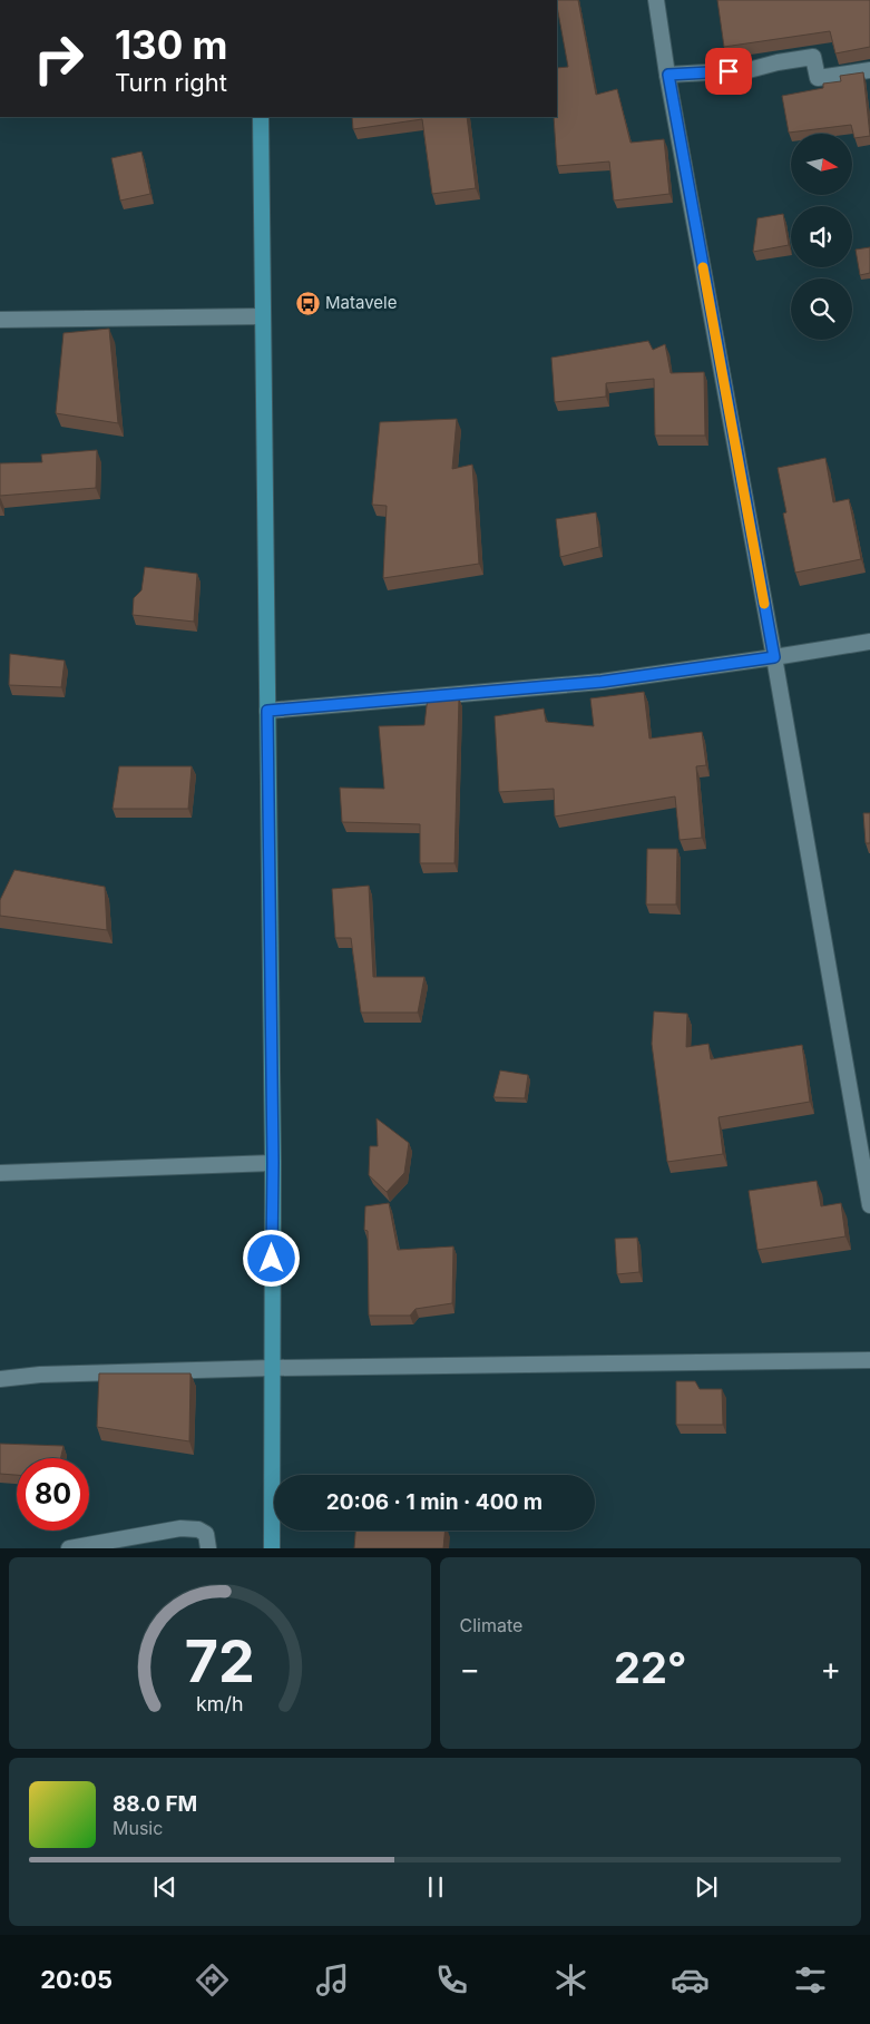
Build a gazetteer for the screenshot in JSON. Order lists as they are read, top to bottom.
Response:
{
  "places": {
    "bus stop": ["Matavele"]
  },
  "north": "right",
  "page": {
    "turn": ["130 m", "Turn right"],
    "limit": "80",
    "trip": "20:06 · 1 min · 400 m",
    "tile": "Climate",
    "heat": ["−", "22°", "+"],
    "song": ["88.0 FM", "Music"],
    "tabs": "20:05",
    "gauge": ["72", "km/h"]
  }
}
